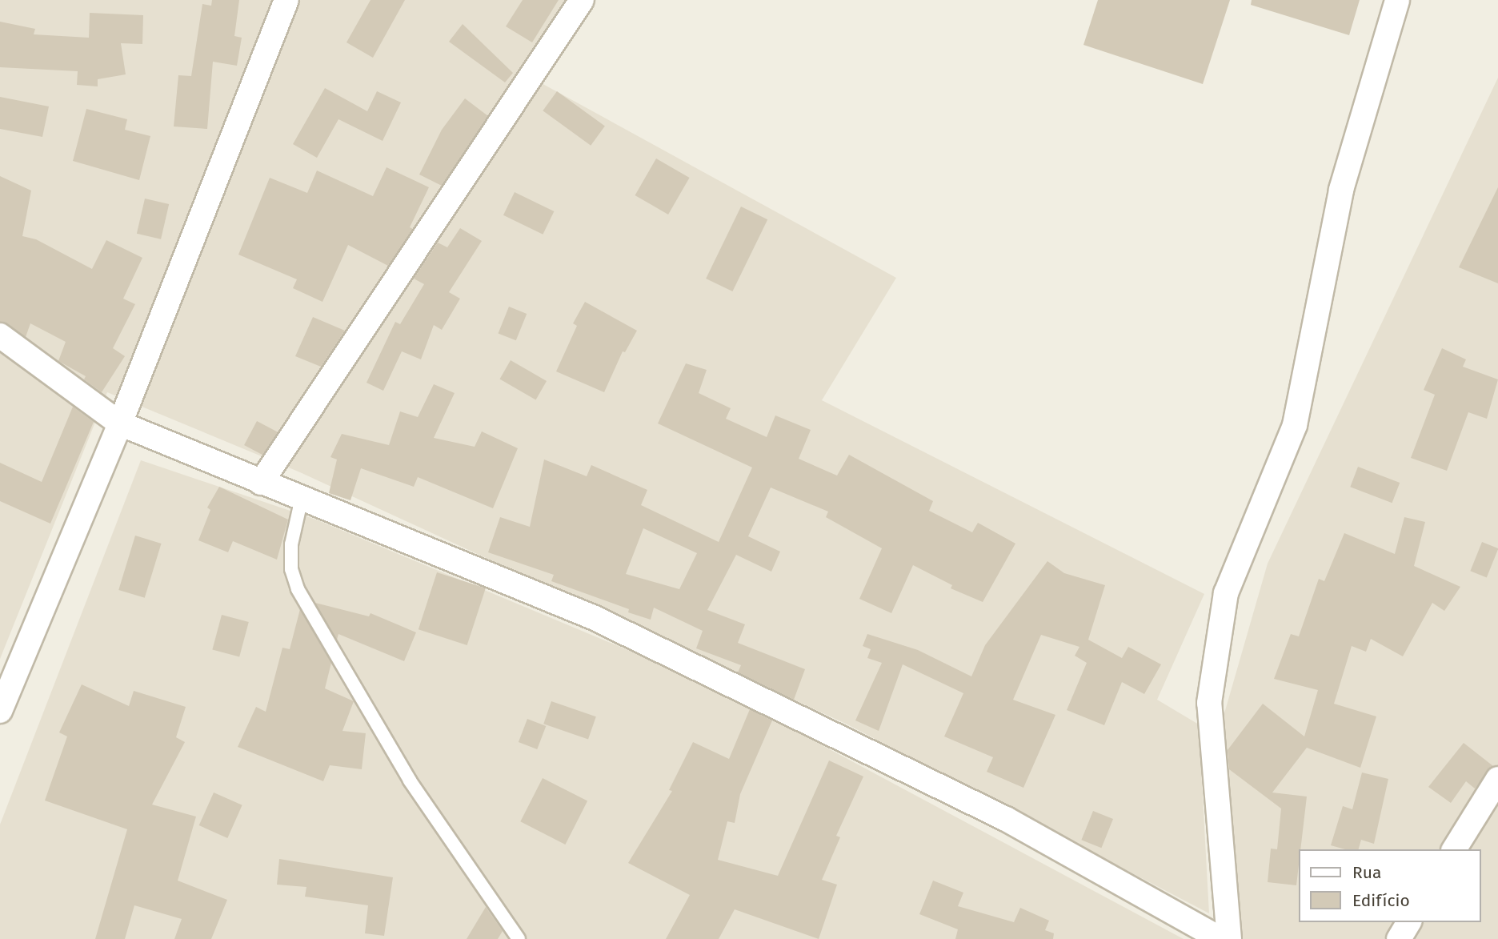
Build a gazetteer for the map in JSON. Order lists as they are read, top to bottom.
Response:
{
  "legend": ["Rua", "Edifício"]
}
